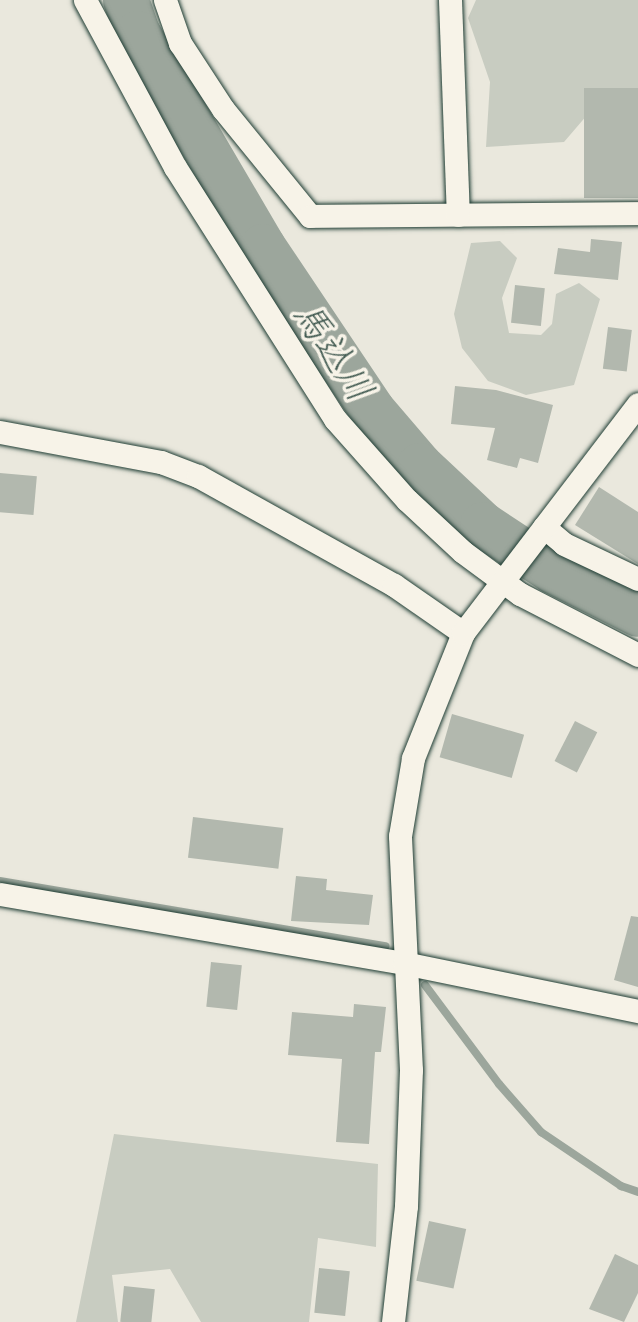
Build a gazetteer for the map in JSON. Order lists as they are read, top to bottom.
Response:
{
  "water": ["馬込川"]
}
